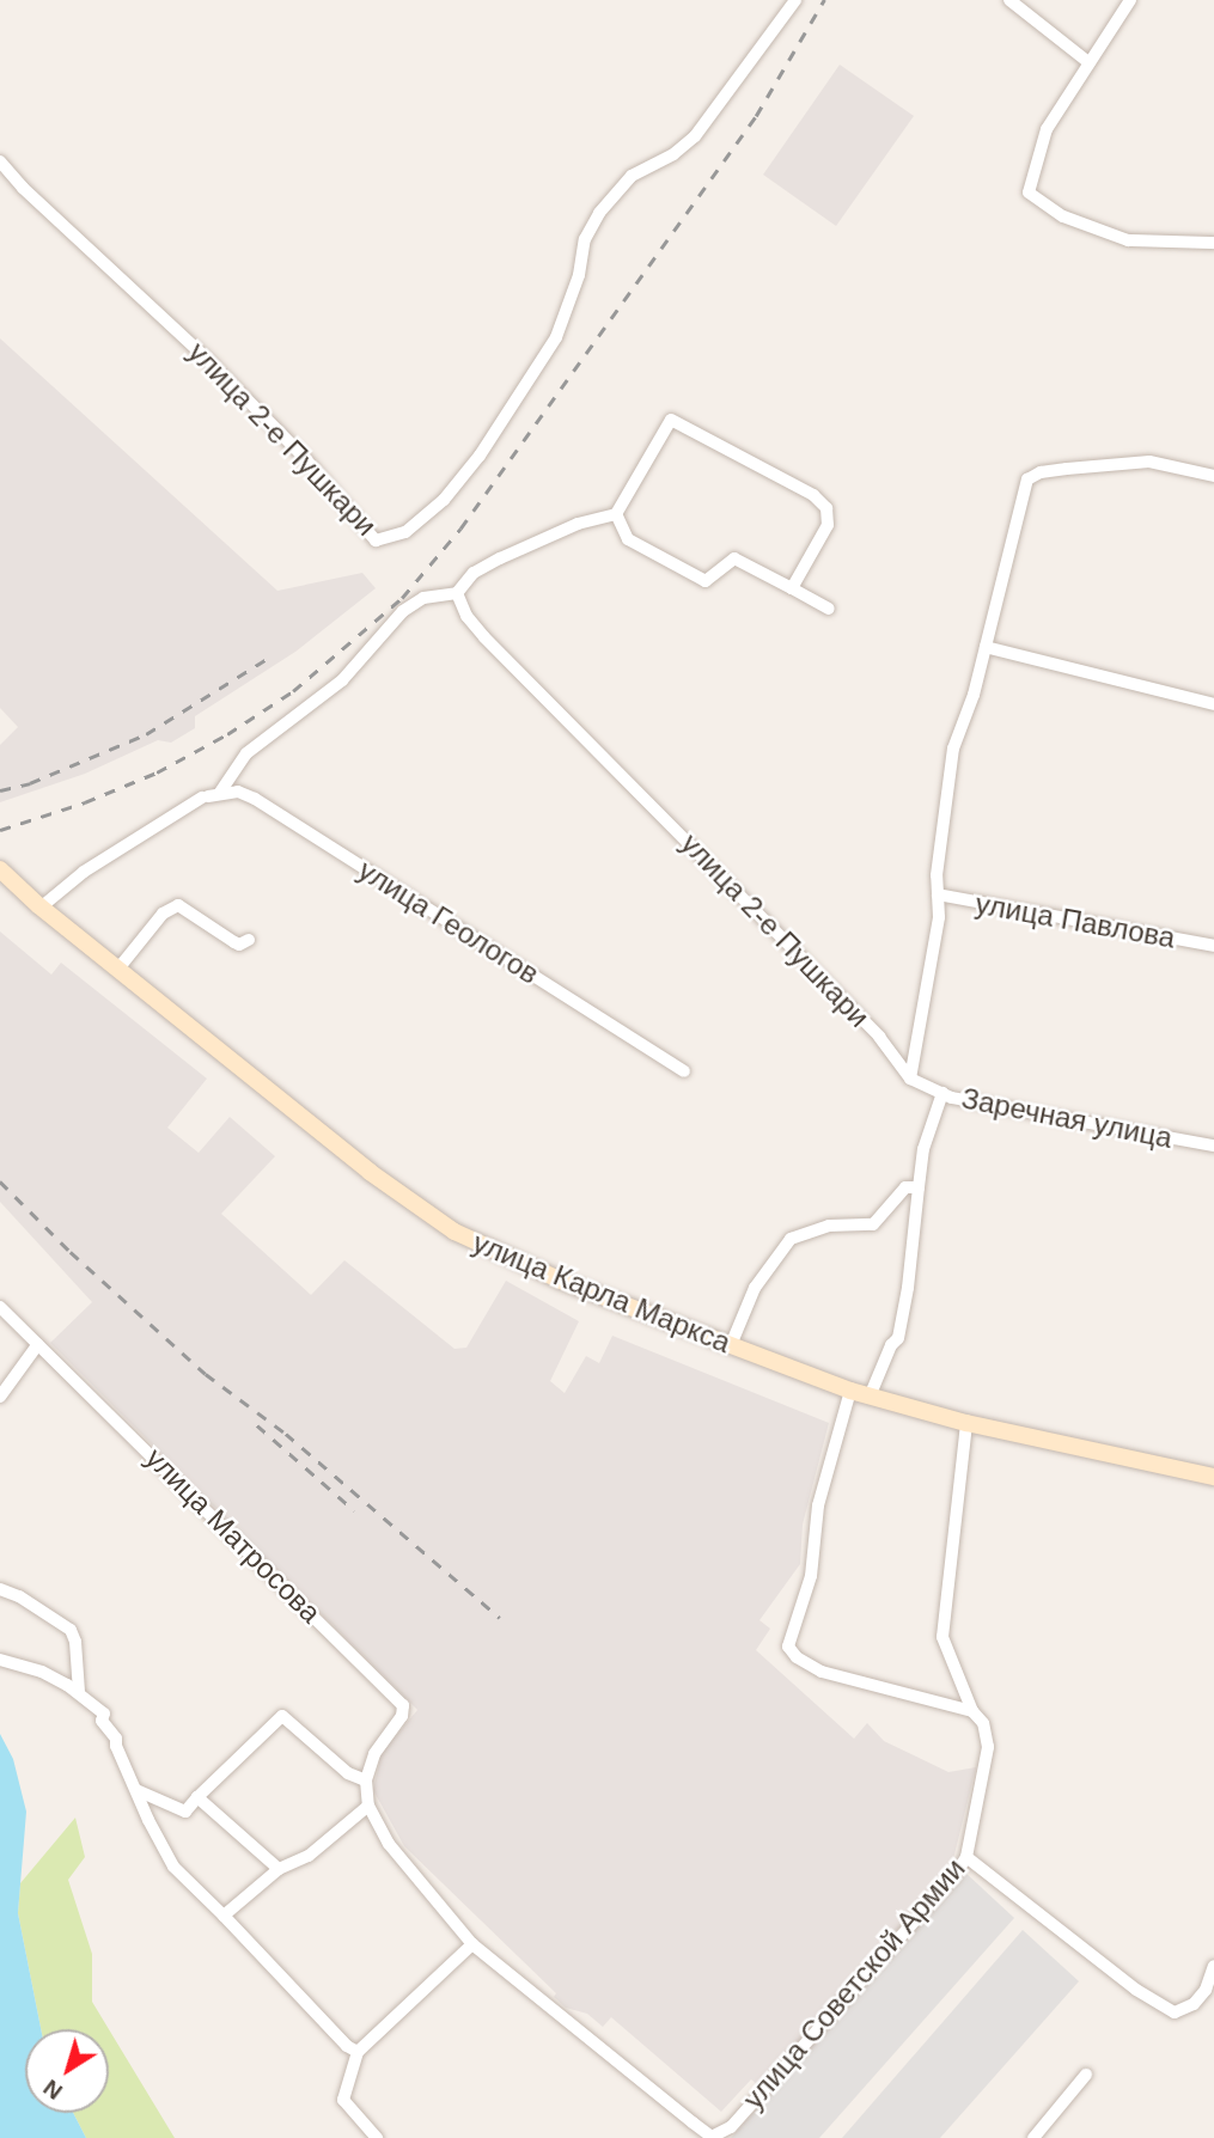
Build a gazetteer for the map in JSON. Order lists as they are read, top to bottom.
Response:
{
  "streets": {
    "main road": ["улица Карла Маркса"],
    "street": [
      "улица 2-е Пушкари",
      "улица Павлова",
      "улица Геологов",
      "Заречная улица",
      "улица Матросова",
      "улица Советской Армии"
    ]
  },
  "crossings": [
    ["улица 2-е Пушкари", "Заречная улица"],
    ["улица Карла Маркса", "улица Советской Армии"],
    ["улица Матросова", "улица Советской Армии"]
  ],
  "north": "bottom left"
}
